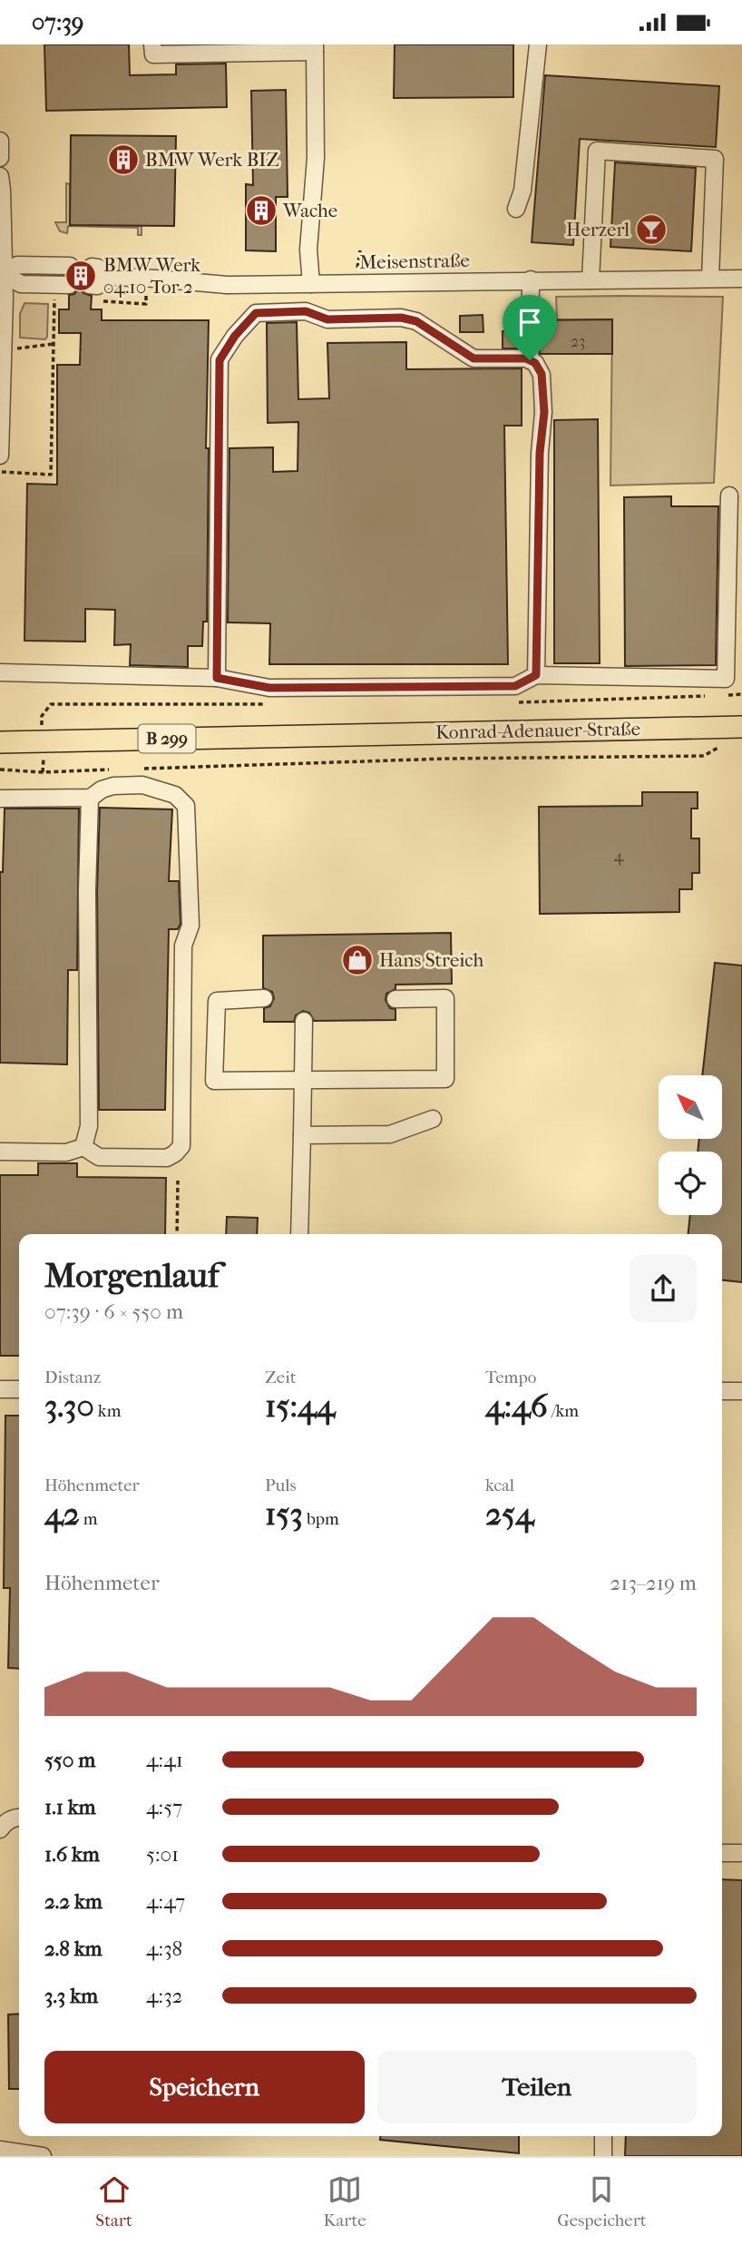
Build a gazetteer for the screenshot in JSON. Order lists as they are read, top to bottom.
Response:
{
  "streets": {
    "main road": ["Konrad-Adenauer-Straße", "B 299"],
    "street": ["Meisenstraße"]
  },
  "places": {
    "building": ["BMW Werk BIZ", "Wache", "BMW Werk 04.10 Tor 2"],
    "bar": ["Herzerl"],
    "shop": ["Hans Streich"]
  },
  "house_numbers": ["23", "4"],
  "north": "top left",
  "page": {
    "status": "07:39",
    "heading": ["Morgenlauf", "07:39 · 6 × 550 m"],
    "stats": [
      ["Distanz", "3.30 km"],
      ["Zeit", "15:44"],
      ["Tempo", "4:46 /km"],
      ["Höhenmeter", "42 m"],
      ["Puls", "153 bpm"],
      ["kcal", "254"]
    ],
    "chart": ["Höhenmeter", "213–219 m"],
    "list": [
      {
        "name": "550 m",
        "note": "4:41"
      },
      {
        "name": "1.1 km",
        "note": "4:57"
      },
      {
        "name": "1.6 km",
        "note": "5:01"
      },
      {
        "name": "2.2 km",
        "note": "4:47"
      },
      {
        "name": "2.8 km",
        "note": "4:38"
      },
      {
        "name": "3.3 km",
        "note": "4:32"
      }
    ],
    "buttons": ["Speichern", "Teilen"],
    "tabs": ["Start", "Karte", "Gespeichert"]
  }
}
